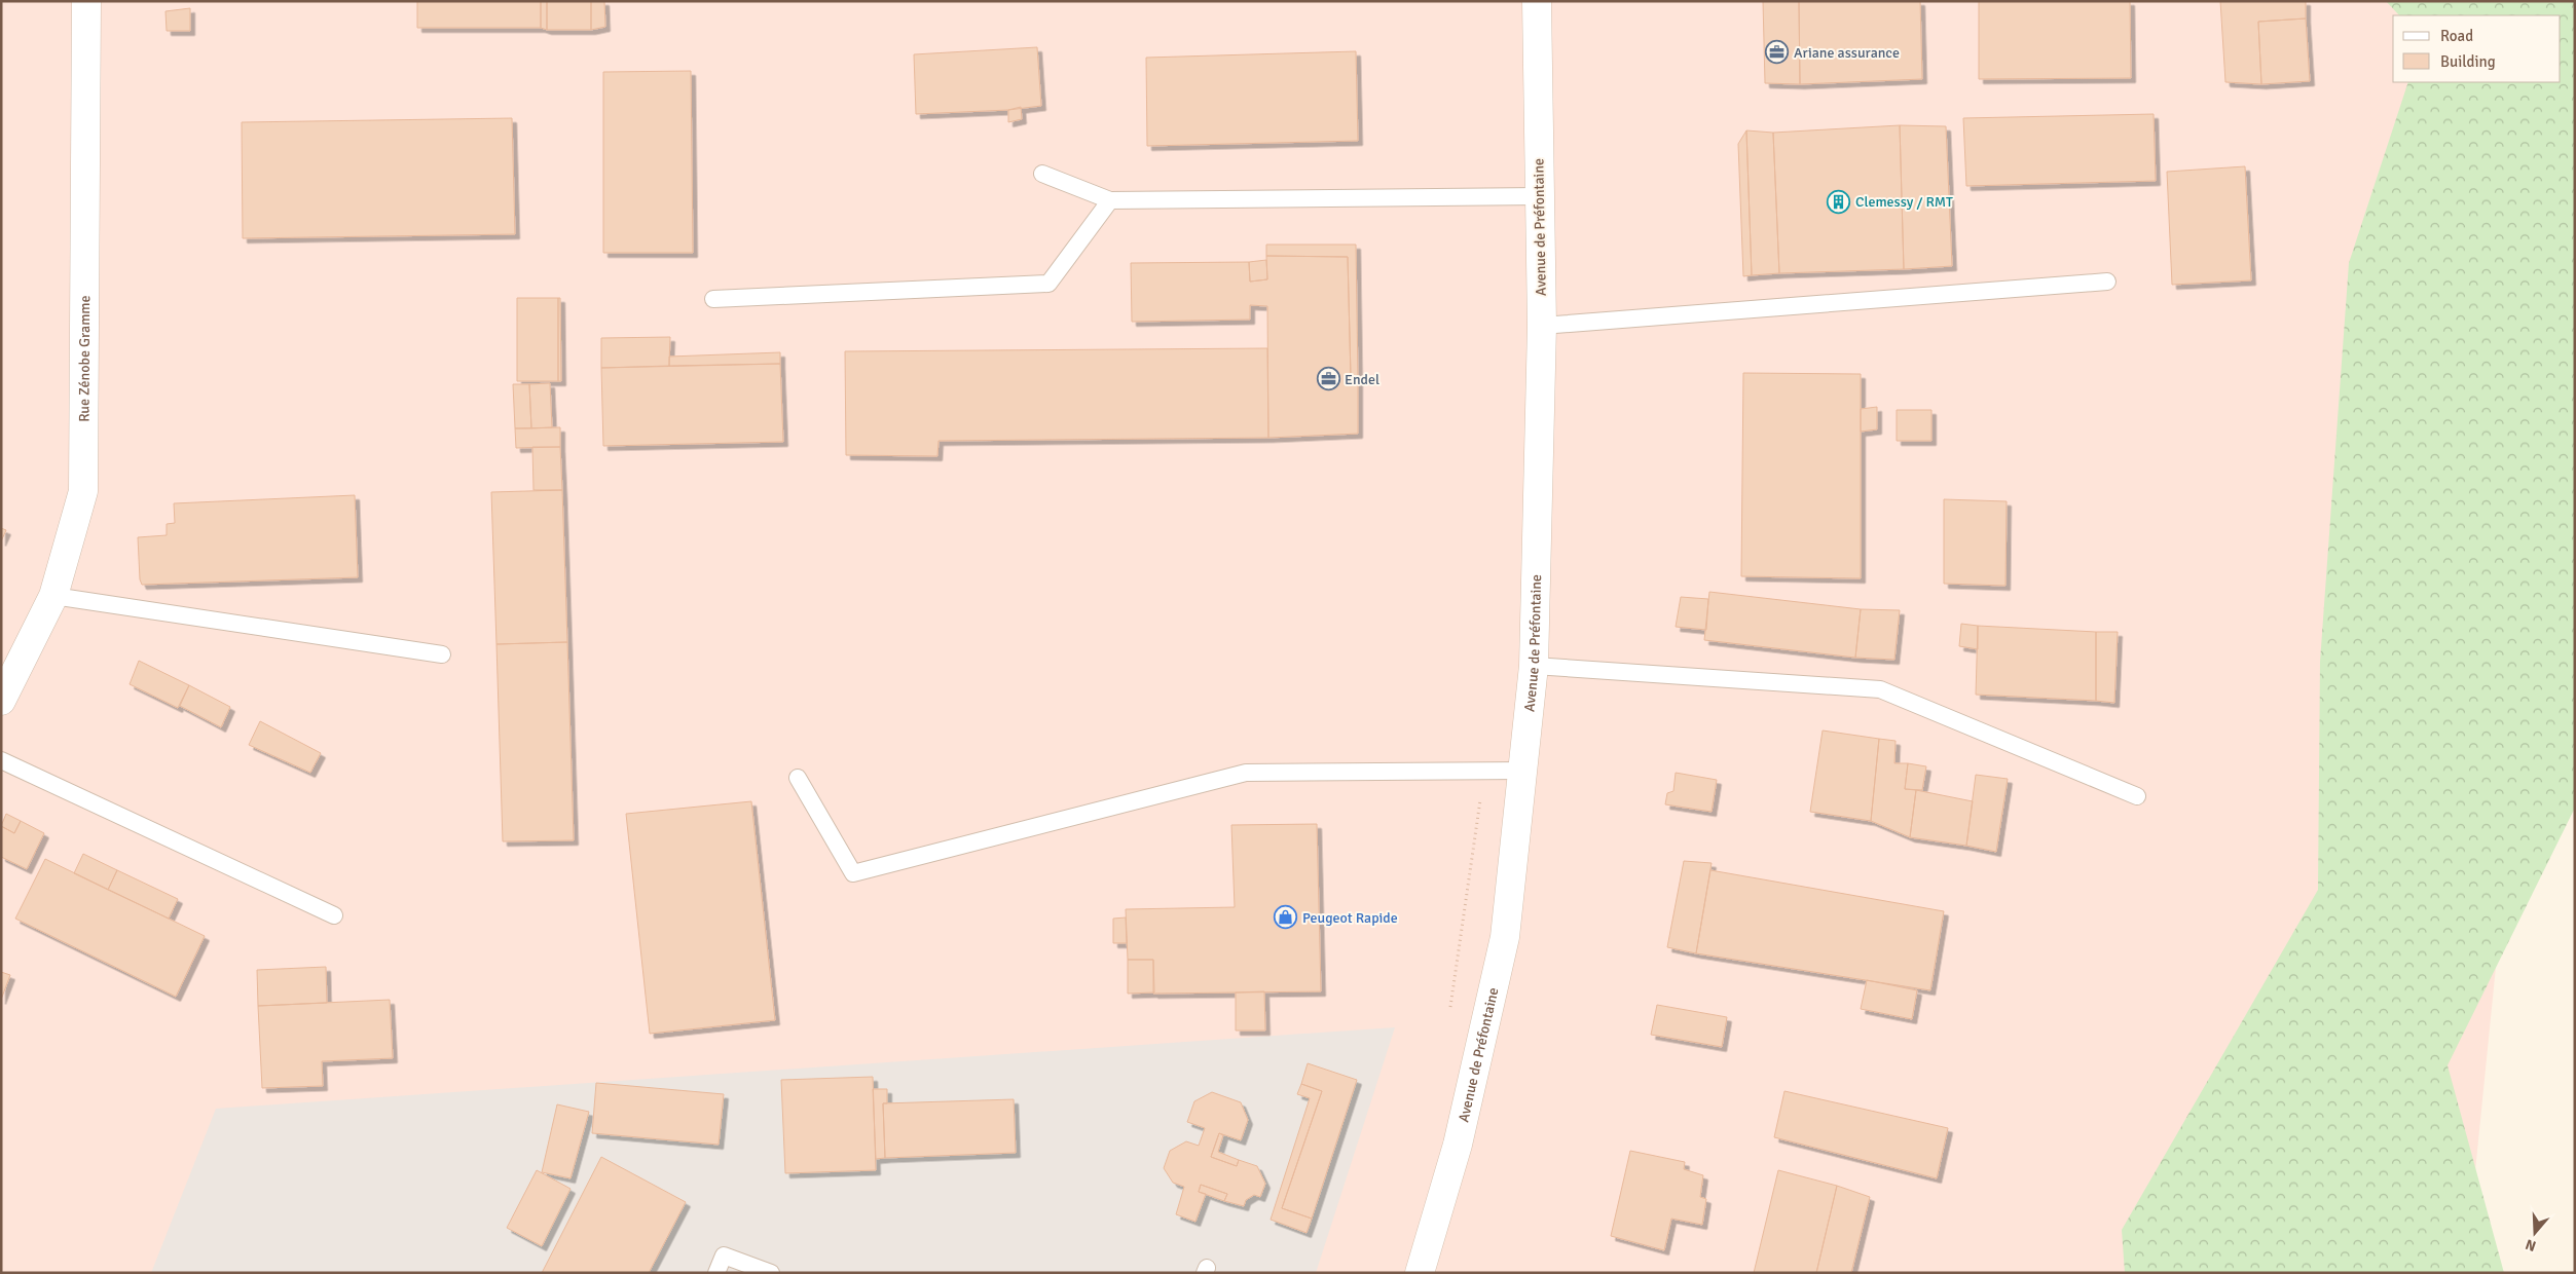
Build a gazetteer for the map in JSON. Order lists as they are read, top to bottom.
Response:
{
  "streets": {
    "main road": ["Avenue de Préfontaine", "Rue Zénobe Gramme"]
  },
  "places": {
    "office": ["Ariane assurance", "Endel"],
    "building": ["Clemessy / RMT"],
    "shop": ["Peugeot Rapide"]
  },
  "legend": ["Road", "Building"],
  "north": "bottom"
}
